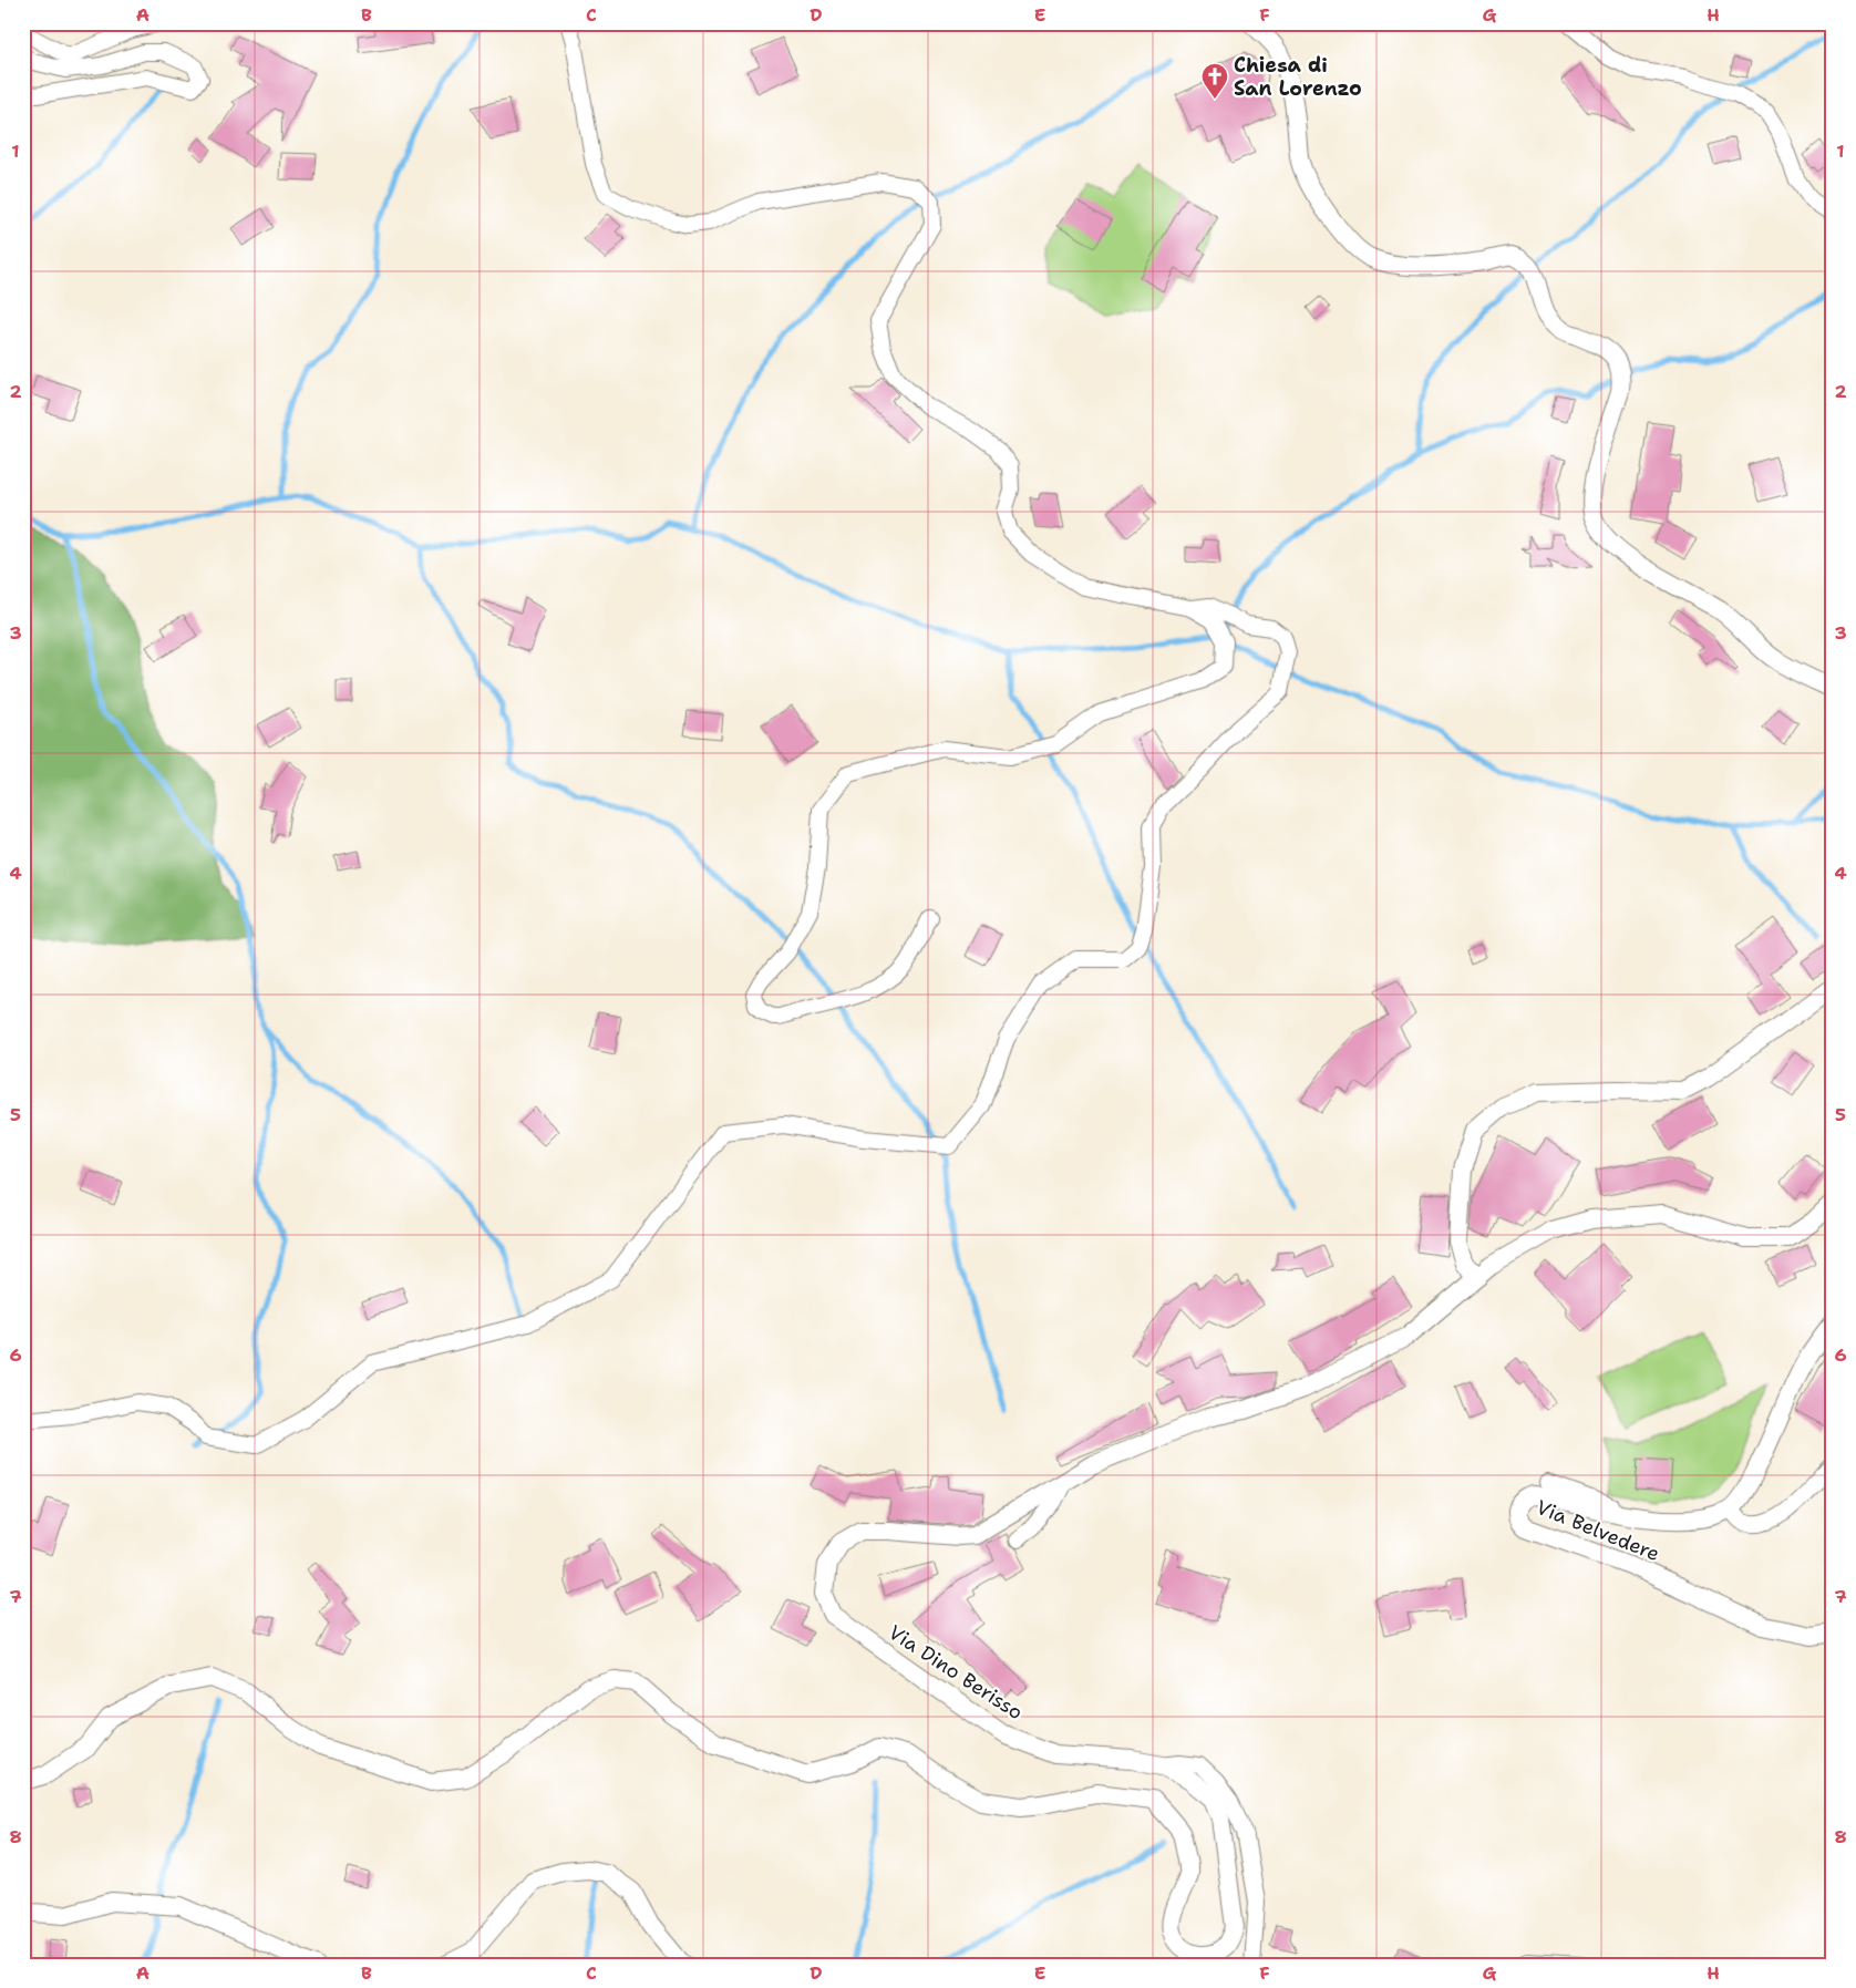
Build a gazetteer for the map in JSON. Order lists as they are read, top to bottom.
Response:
{
  "streets": {
    "street": ["Via Belvedere", "Via Dino Berisso"]
  },
  "places": {
    "church": ["Chiesa di San Lorenzo"]
  },
  "grid": {
    "columns": [
      "A",
      "B",
      "C",
      "D",
      "E",
      "F",
      "G",
      "H"
    ],
    "rows": [
      "1",
      "2",
      "3",
      "4",
      "5",
      "6",
      "7",
      "8"
    ]
  }
}
